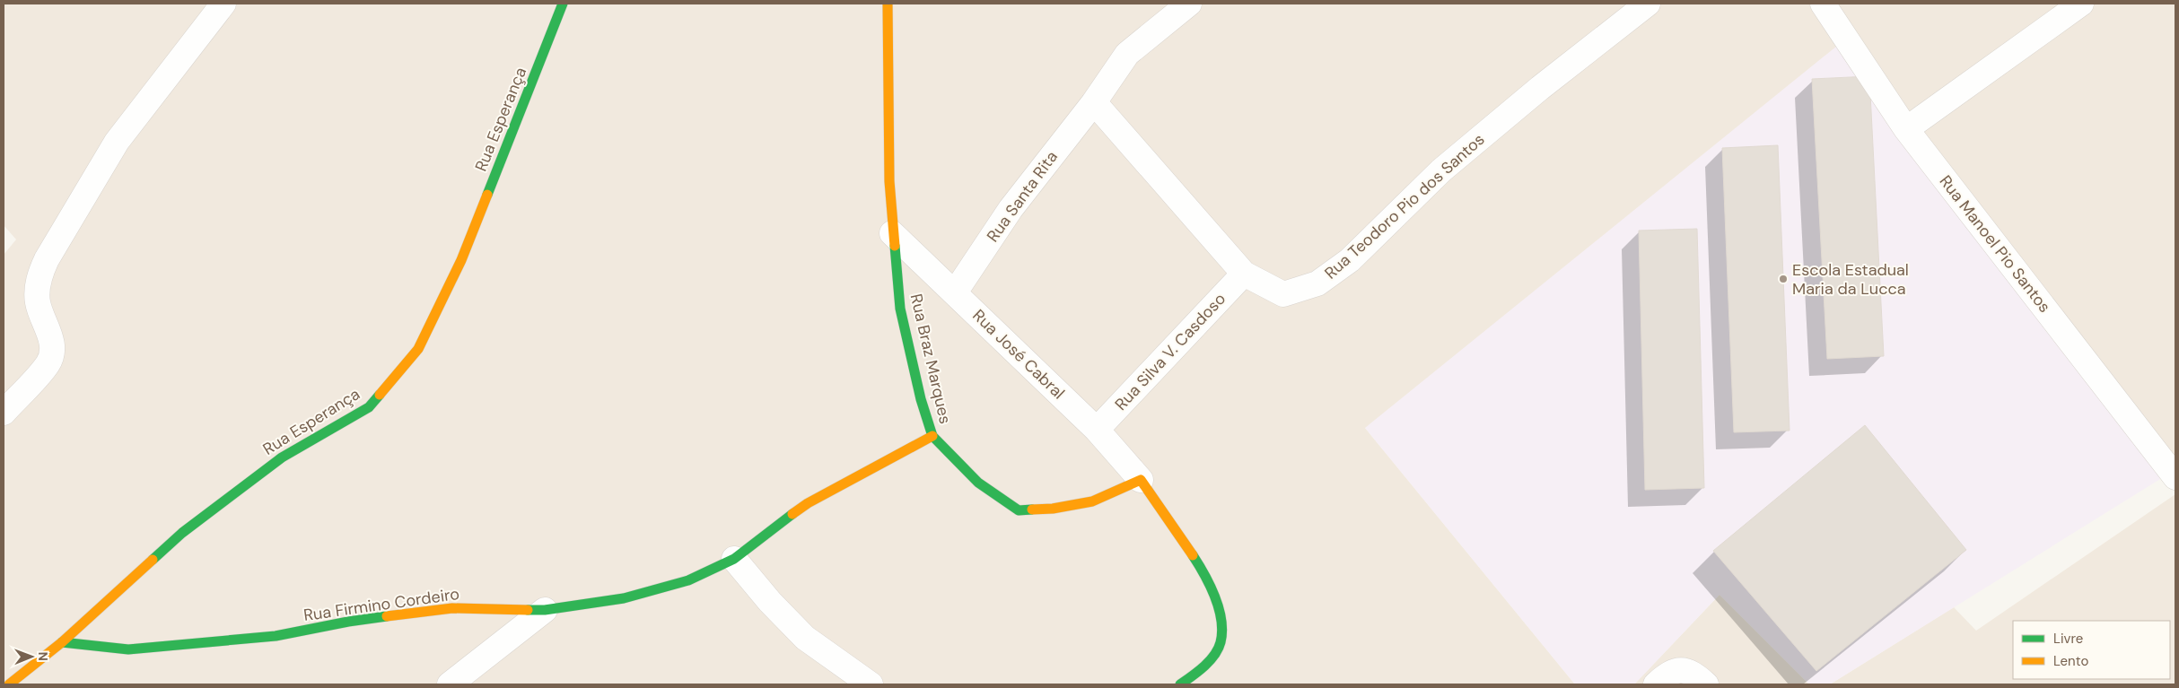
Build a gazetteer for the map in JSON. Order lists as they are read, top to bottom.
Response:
{
  "streets": {
    "street": [
      "Rua Esperança",
      "Rua Santa Rita",
      "Rua Teodoro Pio dos Santos",
      "Rua Manoel Pio Santos",
      "Rua Silva V. Casdoso",
      "Rua José Cabral",
      "Rua Braz Marques",
      "Rua Firmino Cordeiro"
    ]
  },
  "crossings": [
    ["Rua Esperança", "Rua Firmino Cordeiro"],
    ["Rua Santa Rita", "Rua Teodoro Pio dos Santos"],
    ["Rua Santa Rita", "Rua José Cabral"],
    ["Rua Teodoro Pio dos Santos", "Rua Silva V. Casdoso"],
    ["Rua Silva V. Casdoso", "Rua José Cabral"],
    ["Rua José Cabral", "Rua Braz Marques"],
    ["Rua Braz Marques", "Rua Firmino Cordeiro"]
  ],
  "places": ["Escola Estadual Maria da Lucca"],
  "legend": ["Livre", "Lento"],
  "north": "right"
}
